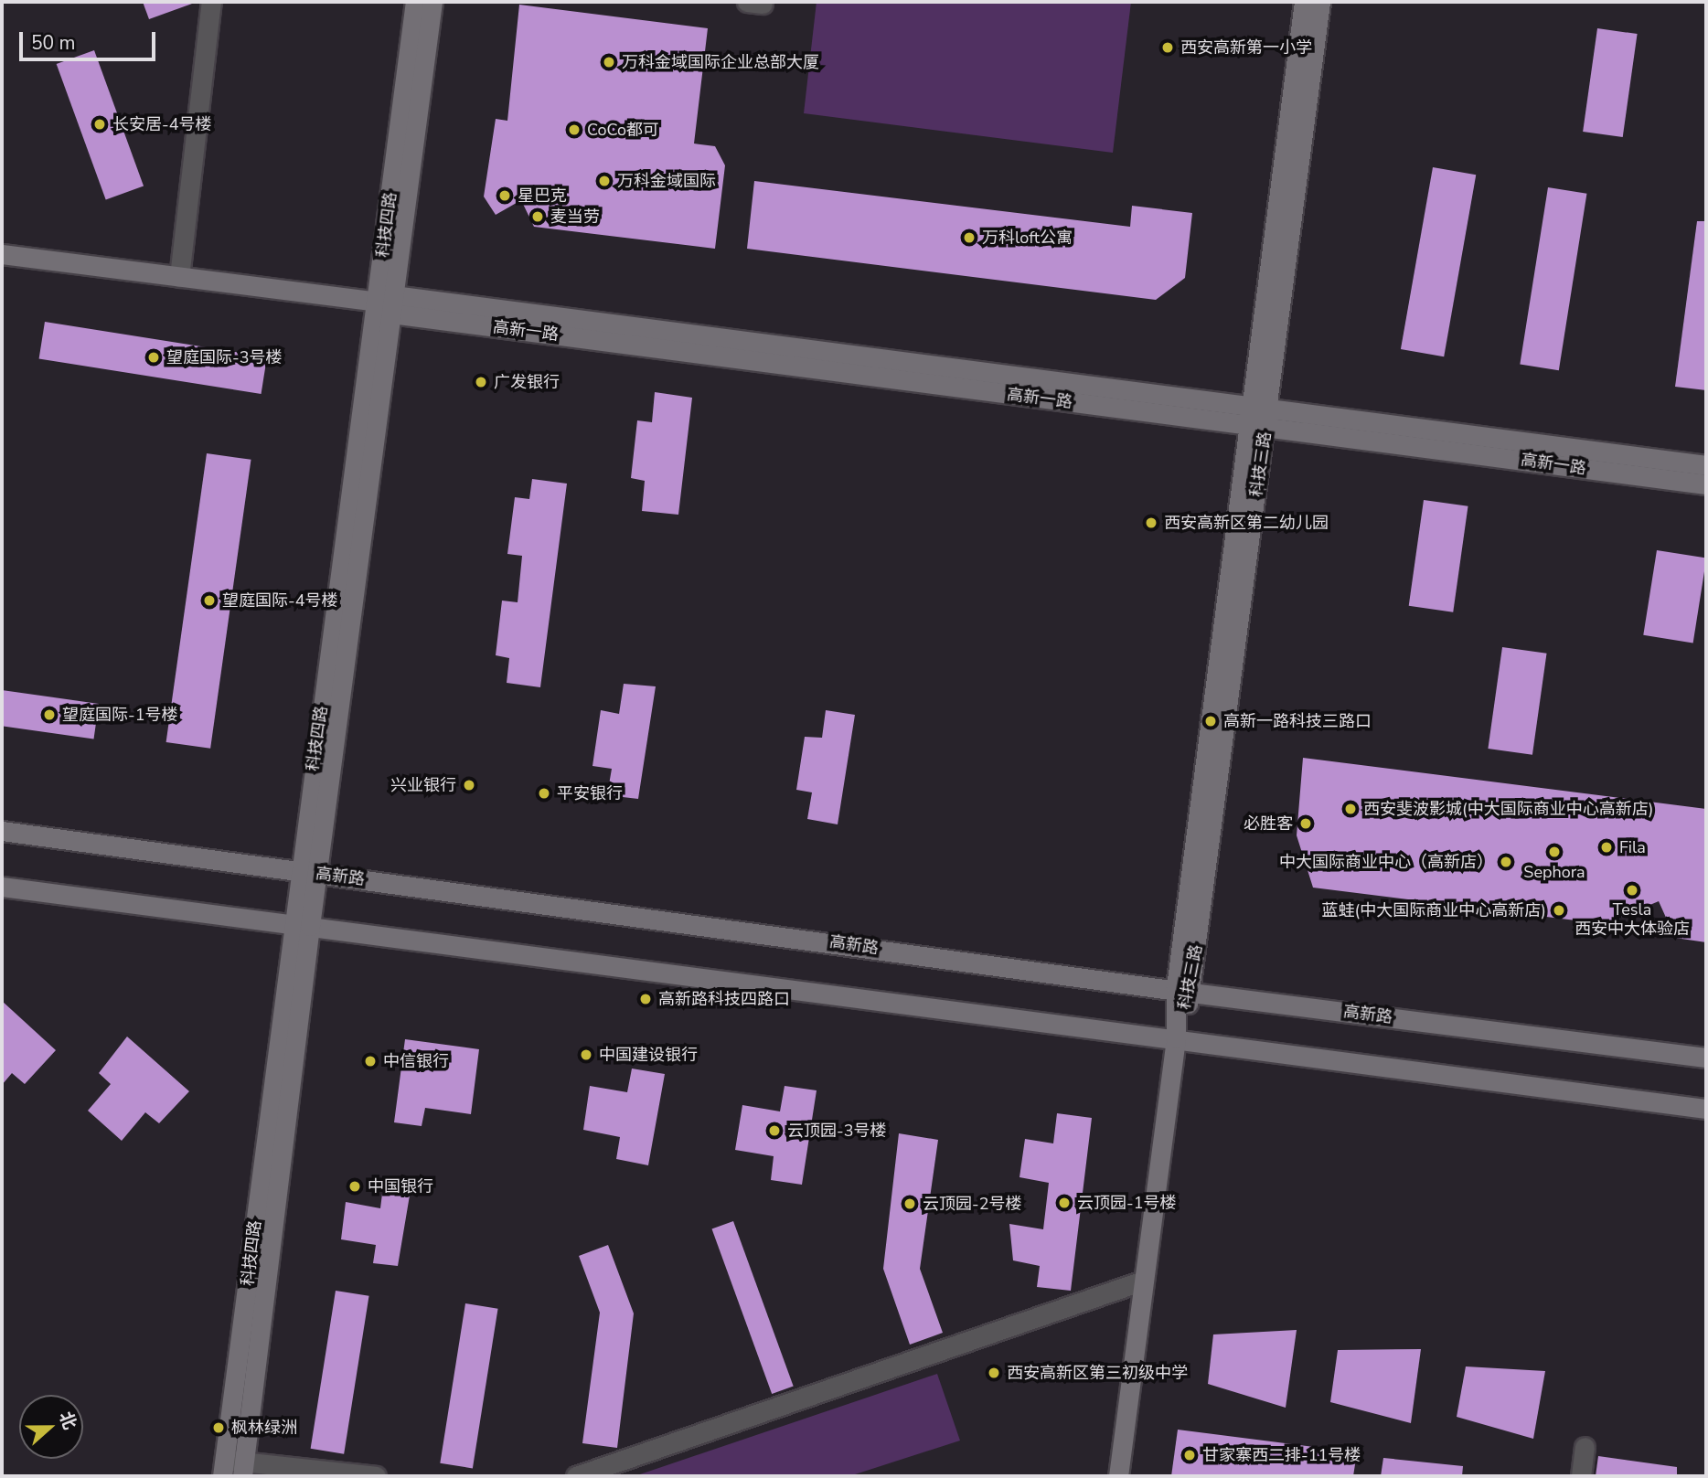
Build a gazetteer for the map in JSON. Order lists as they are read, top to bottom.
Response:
{
  "streets": {
    "street": [
      "科技四路",
      "高新一路",
      "科技三路",
      "高新路"
    ]
  },
  "crossings": [
    ["科技四路", "高新一路"],
    ["科技四路", "高新路"],
    ["高新一路", "科技三路"],
    ["科技三路", "高新路"]
  ],
  "places": [
    "西安高新第一小学",
    "万科金域国际企业总部大厦",
    "长安居-4号楼",
    "CoCo都可",
    "万科金域国际",
    "星巴克",
    "麦当劳",
    "万科loft公寓",
    "望庭国际-3号楼",
    "广发银行",
    "西安高新区第二幼儿园",
    "望庭国际-4号楼",
    "望庭国际-1号楼",
    "高新一路科技三路口",
    "兴业银行",
    "平安银行",
    "西安斐波影城(中大国际商业中心高新店)",
    "必胜客",
    "Fila",
    "Sephora",
    "中大国际商业中心（高新店）",
    "Tesla 西安中大体验店",
    "蓝蛙(中大国际商业中心高新店)",
    "高新路科技四路口",
    "中国建设银行",
    "中信银行",
    "云顶园-3号楼",
    "中国银行",
    "云顶园-1号楼",
    "云顶园-2号楼",
    "西安高新区第三初级中学",
    "枫林绿洲",
    "甘家寨西二排-11号楼"
  ],
  "scale_bar": "50 m",
  "north": "right"
}
